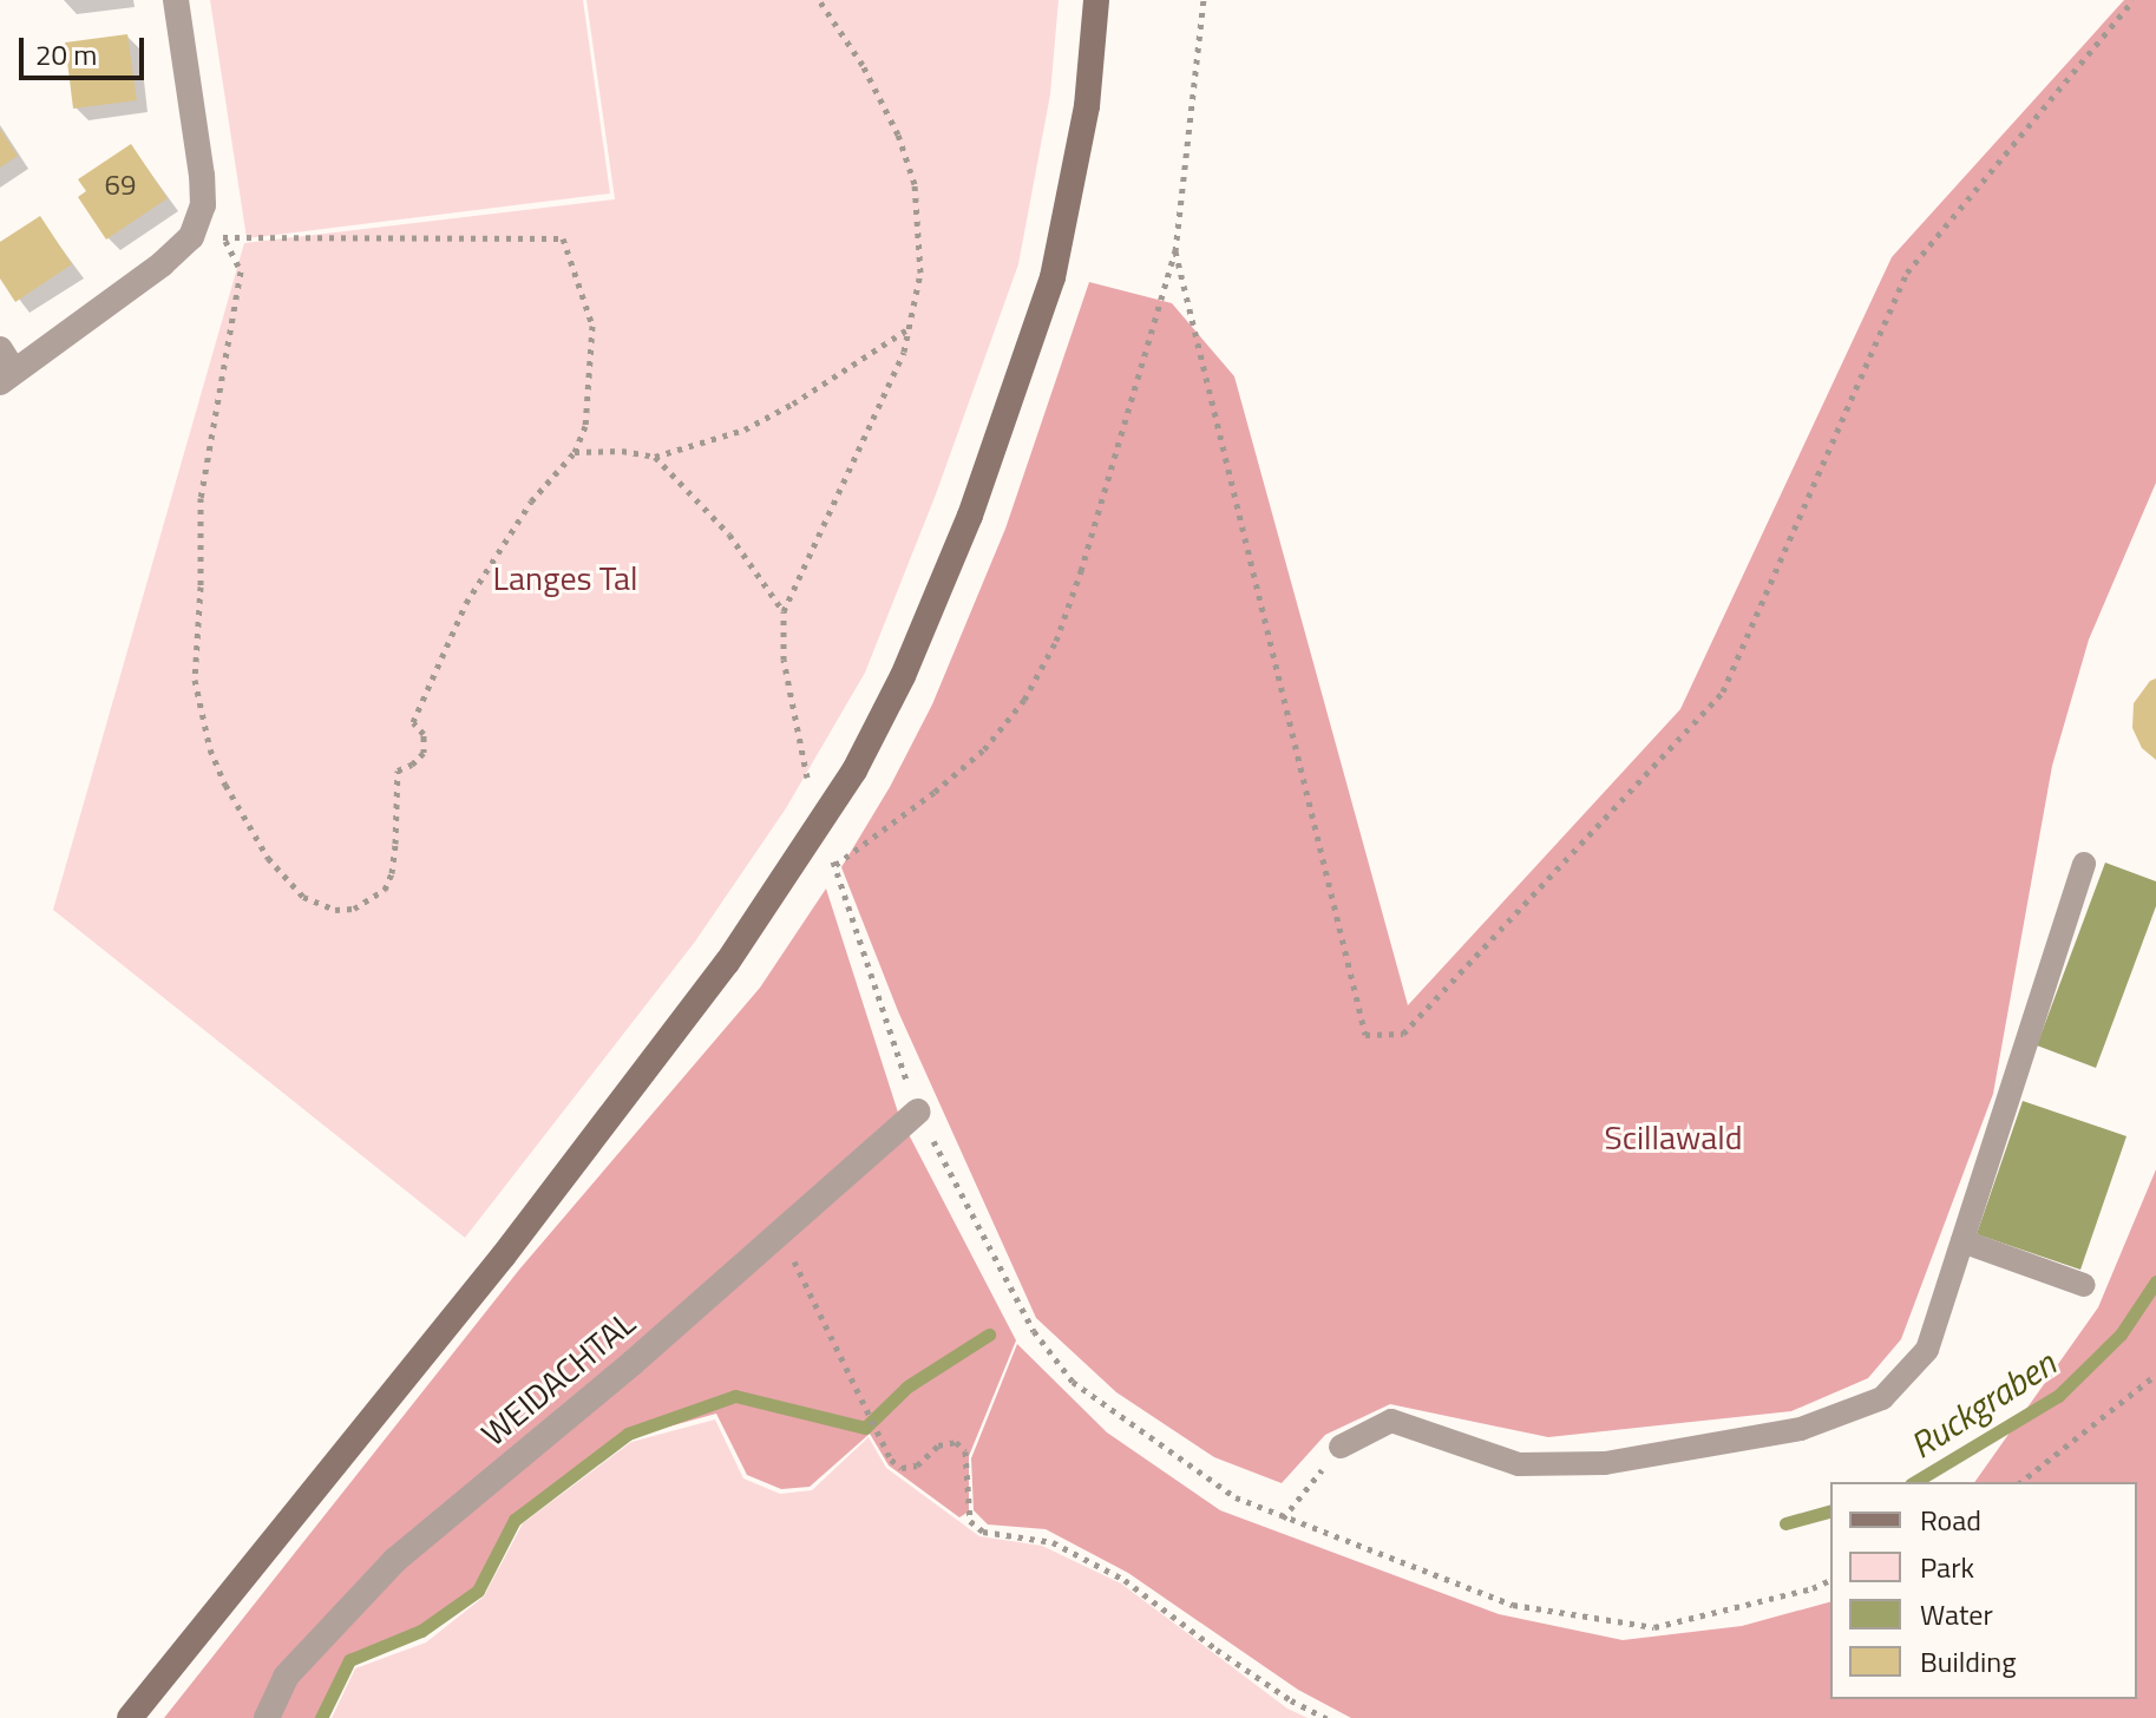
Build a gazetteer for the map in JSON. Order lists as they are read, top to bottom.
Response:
{
  "streets": {
    "street": ["WEIDACHTAL"]
  },
  "water": ["Ruckgraben"],
  "parks": ["Langes Tal", "Scillawald"],
  "house_numbers": ["69"],
  "legend": [
    "Road",
    "Park",
    "Water",
    "Building"
  ],
  "scale_bar": "20 m"
}
